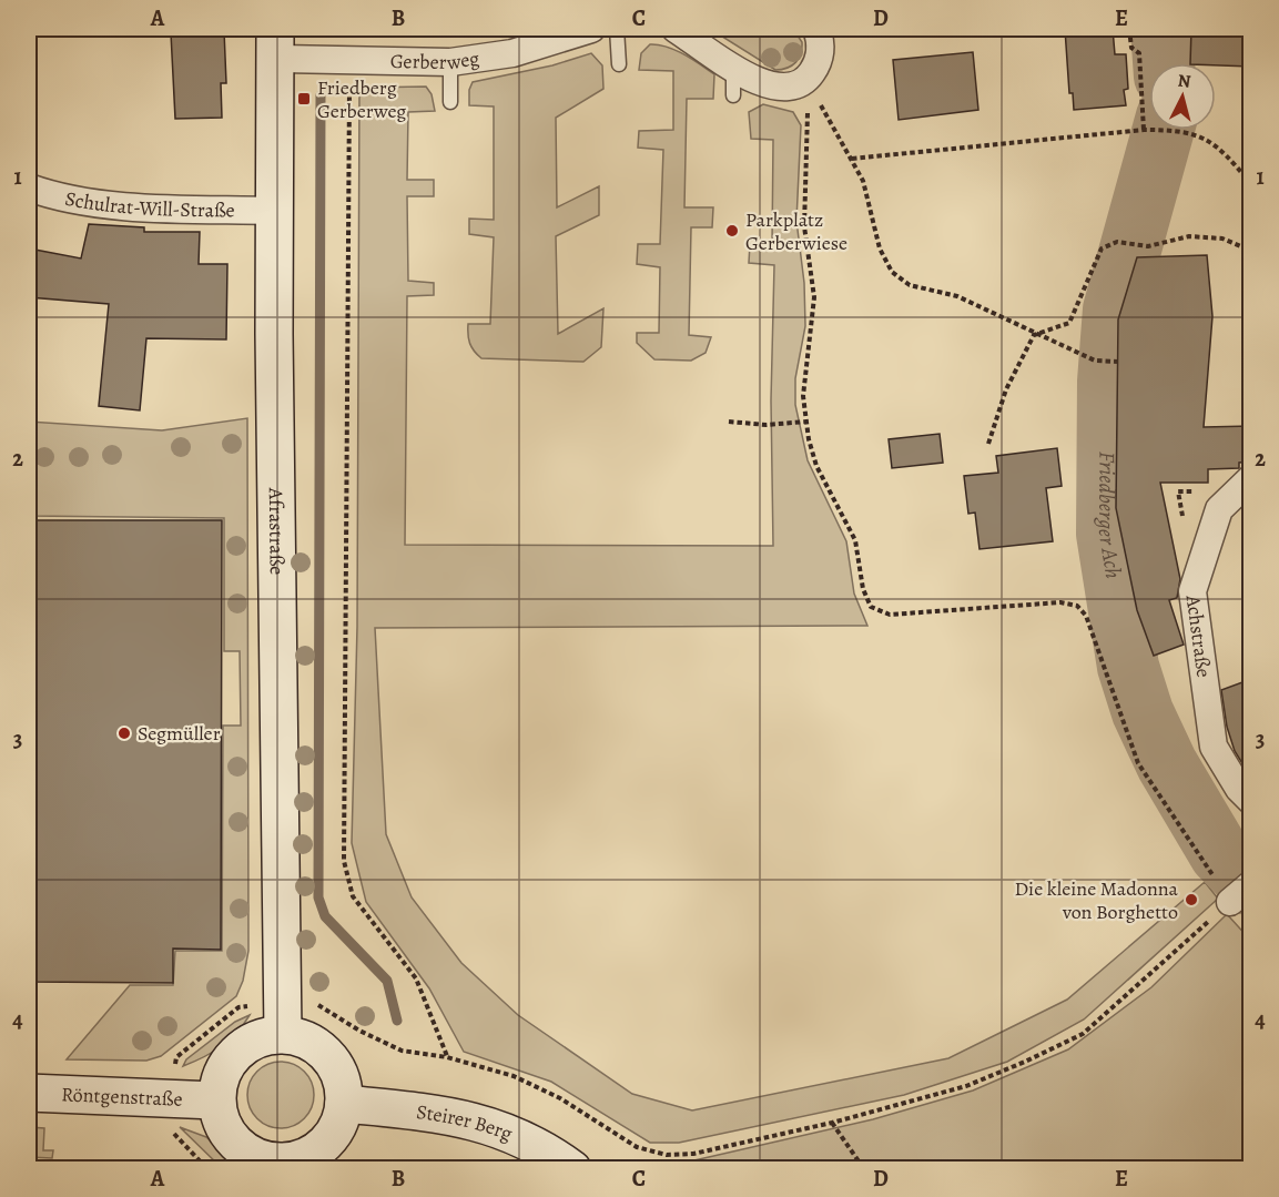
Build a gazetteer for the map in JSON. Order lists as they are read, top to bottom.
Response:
{
  "streets": {
    "street": [
      "Gerberweg",
      "Schulrat-Will-Straße",
      "Afrastraße",
      "Achstraße",
      "Röntgenstraße",
      "Steirer Berg"
    ]
  },
  "crossings": [
    ["Gerberweg", "Afrastraße"],
    ["Schulrat-Will-Straße", "Afrastraße"],
    ["Afrastraße", "Röntgenstraße"],
    ["Afrastraße", "Steirer Berg"],
    ["Röntgenstraße", "Steirer Berg"]
  ],
  "water": ["Friedberger Ach"],
  "places": {
    "transit": ["Friedberg Gerberweg"],
    "other": ["Parkplatz Gerberwiese", "Segmüller", "Die kleine Madonna von Borghetto"]
  },
  "north": "top",
  "grid": {
    "columns": [
      "A",
      "B",
      "C",
      "D",
      "E"
    ],
    "rows": [
      "1",
      "2",
      "3",
      "4"
    ]
  }
}
